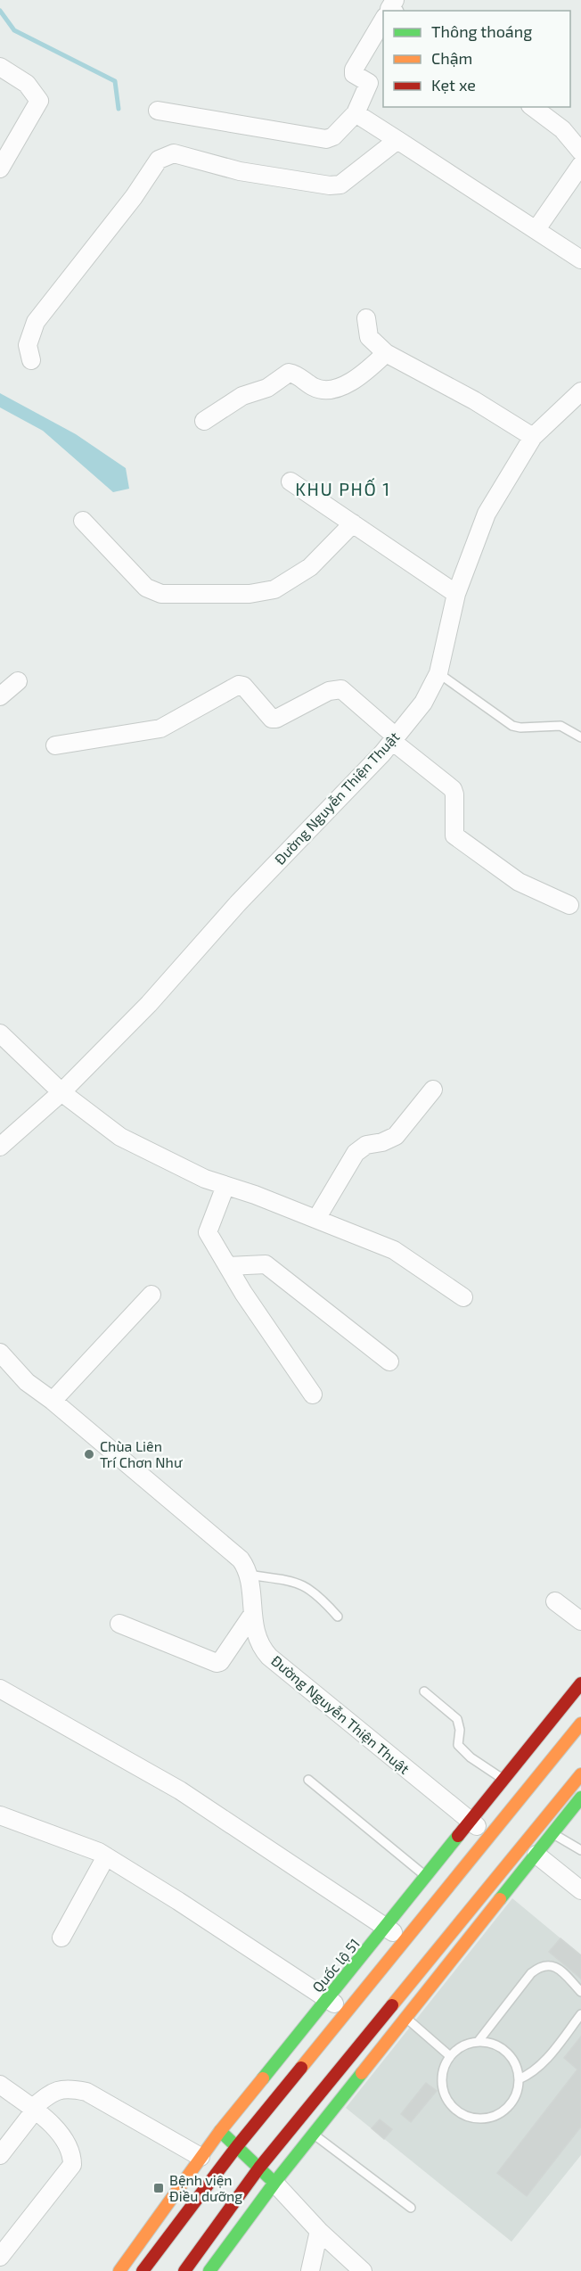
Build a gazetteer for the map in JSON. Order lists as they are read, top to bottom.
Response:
{
  "streets": {
    "main road": ["Quốc lộ 51"],
    "street": ["Đường Nguyễn Thiện Thuật"]
  },
  "crossings": [
    ["Đường Nguyễn Thiện Thuật", "Quốc lộ 51"]
  ],
  "districts": ["KHU PHỐ 1"],
  "places": {
    "other": ["Chùa Liên Trí Chơn Như"],
    "transit": ["Bệnh viện Điều dưỡng"]
  },
  "legend": ["Thông thoáng", "Chậm", "Kẹt xe"]
}
